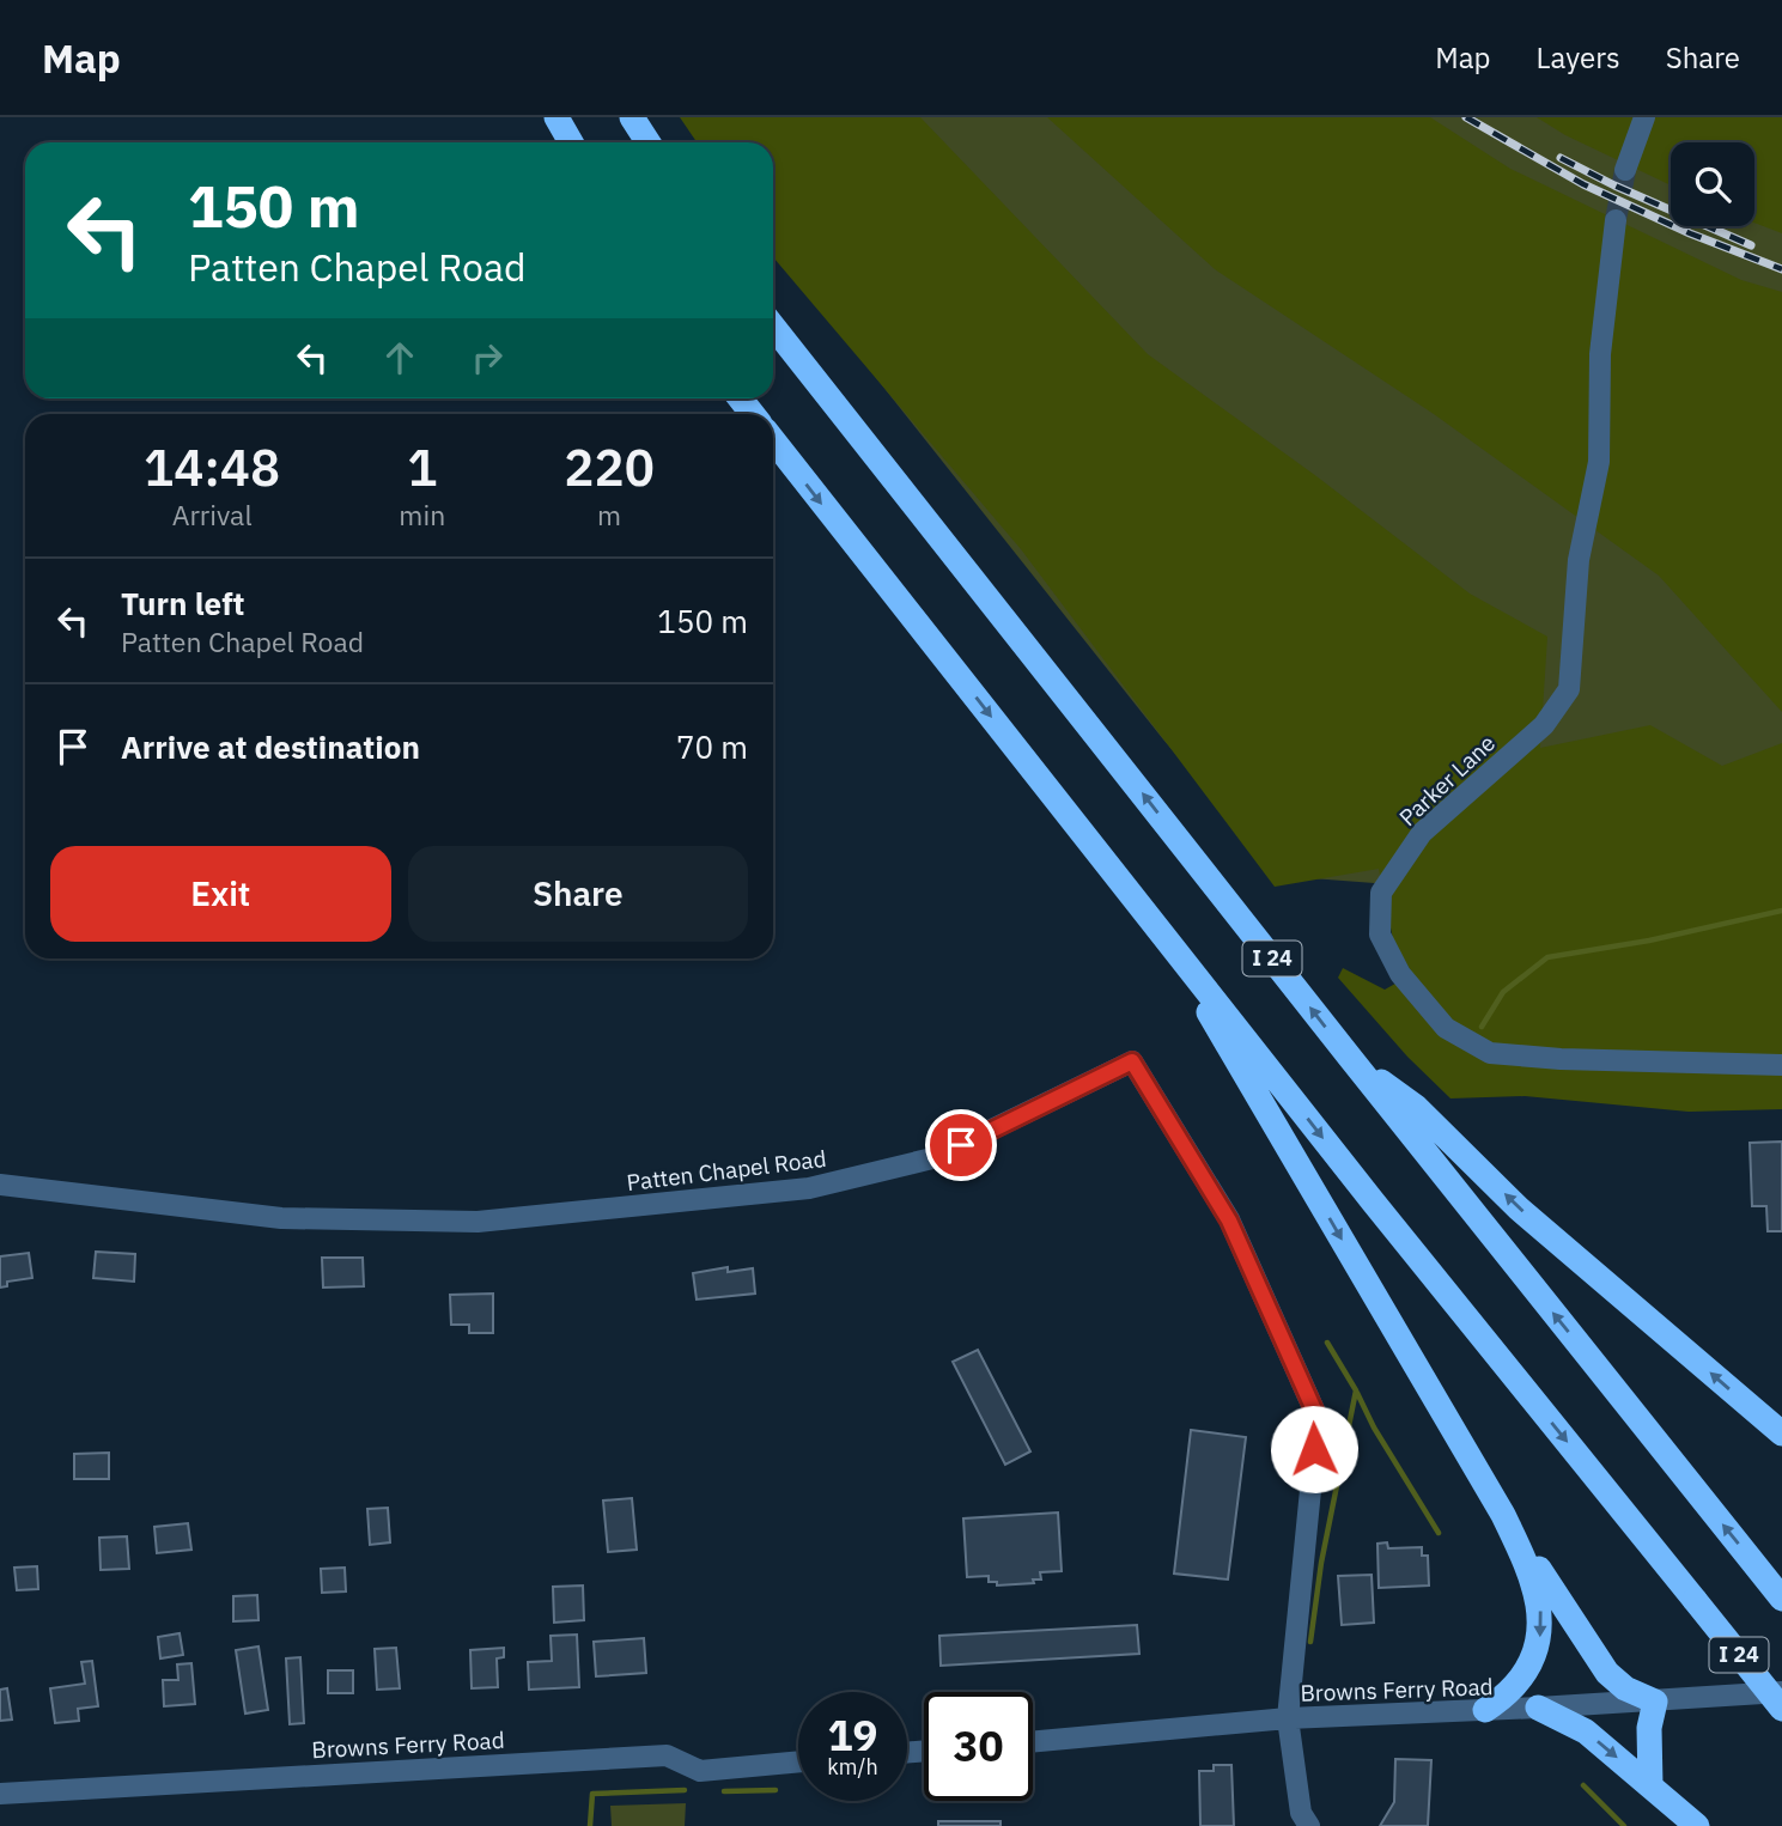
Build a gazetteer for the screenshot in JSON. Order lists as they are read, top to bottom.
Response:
{
  "streets": {
    "highway": ["I 24"],
    "street": ["Parker Lane", "Patten Chapel Road", "Browns Ferry Road"]
  },
  "crossings": [
    ["Patten Chapel Road", "Browns Ferry Road"]
  ],
  "page": {
    "header": "Map",
    "nav": ["Map", "Layers", "Share"],
    "turn": ["150 m", "Patten Chapel Road"],
    "eta": [
      "14:48",
      "Arrival",
      "1",
      "min",
      "220",
      "m"
    ],
    "list": [
      {
        "name": "Turn left",
        "note": "Patten Chapel Road",
        "value": "150 m"
      },
      {
        "name": "Arrive at destination",
        "value": "70 m"
      }
    ],
    "buttons": ["Exit", "Share"],
    "speed": "19 km/h",
    "limit": "30"
  }
}
